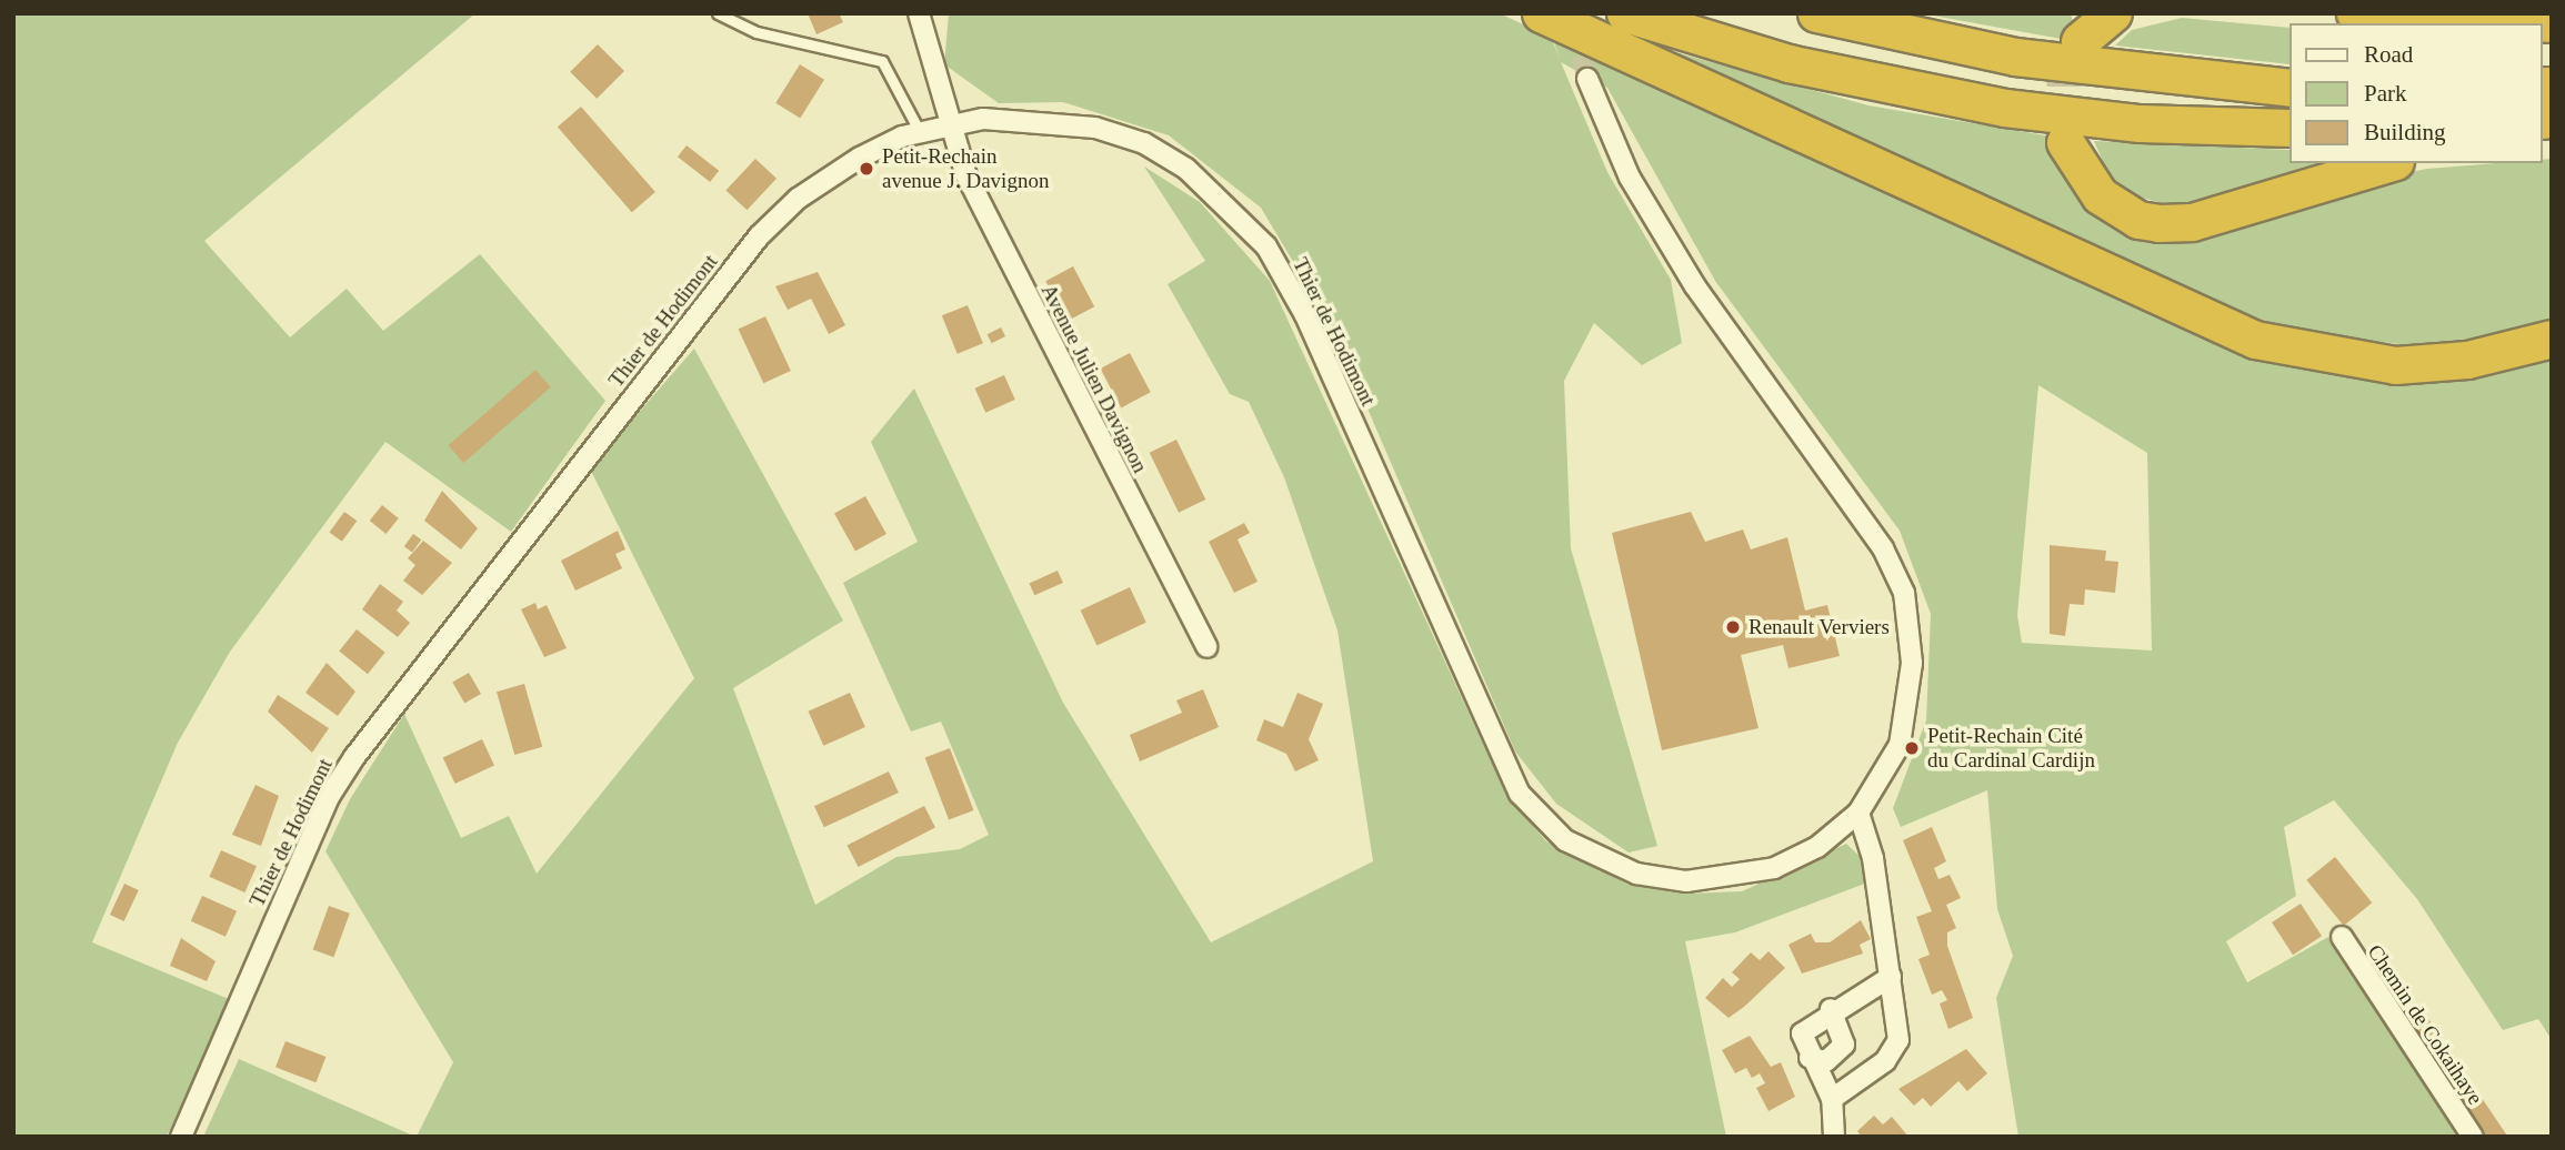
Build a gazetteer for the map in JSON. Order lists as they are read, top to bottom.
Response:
{
  "streets": {
    "street": ["Thier de Hodimont", "Avenue Julien Davignon", "Chemin de Cokaihaye"]
  },
  "crossings": [
    ["Thier de Hodimont", "Avenue Julien Davignon"]
  ],
  "places": ["Petit-Rechain avenue J. Davignon", "Renault Verviers", "Petit-Rechain Cité du Cardinal Cardijn"],
  "legend": ["Road", "Park", "Building"]
}
